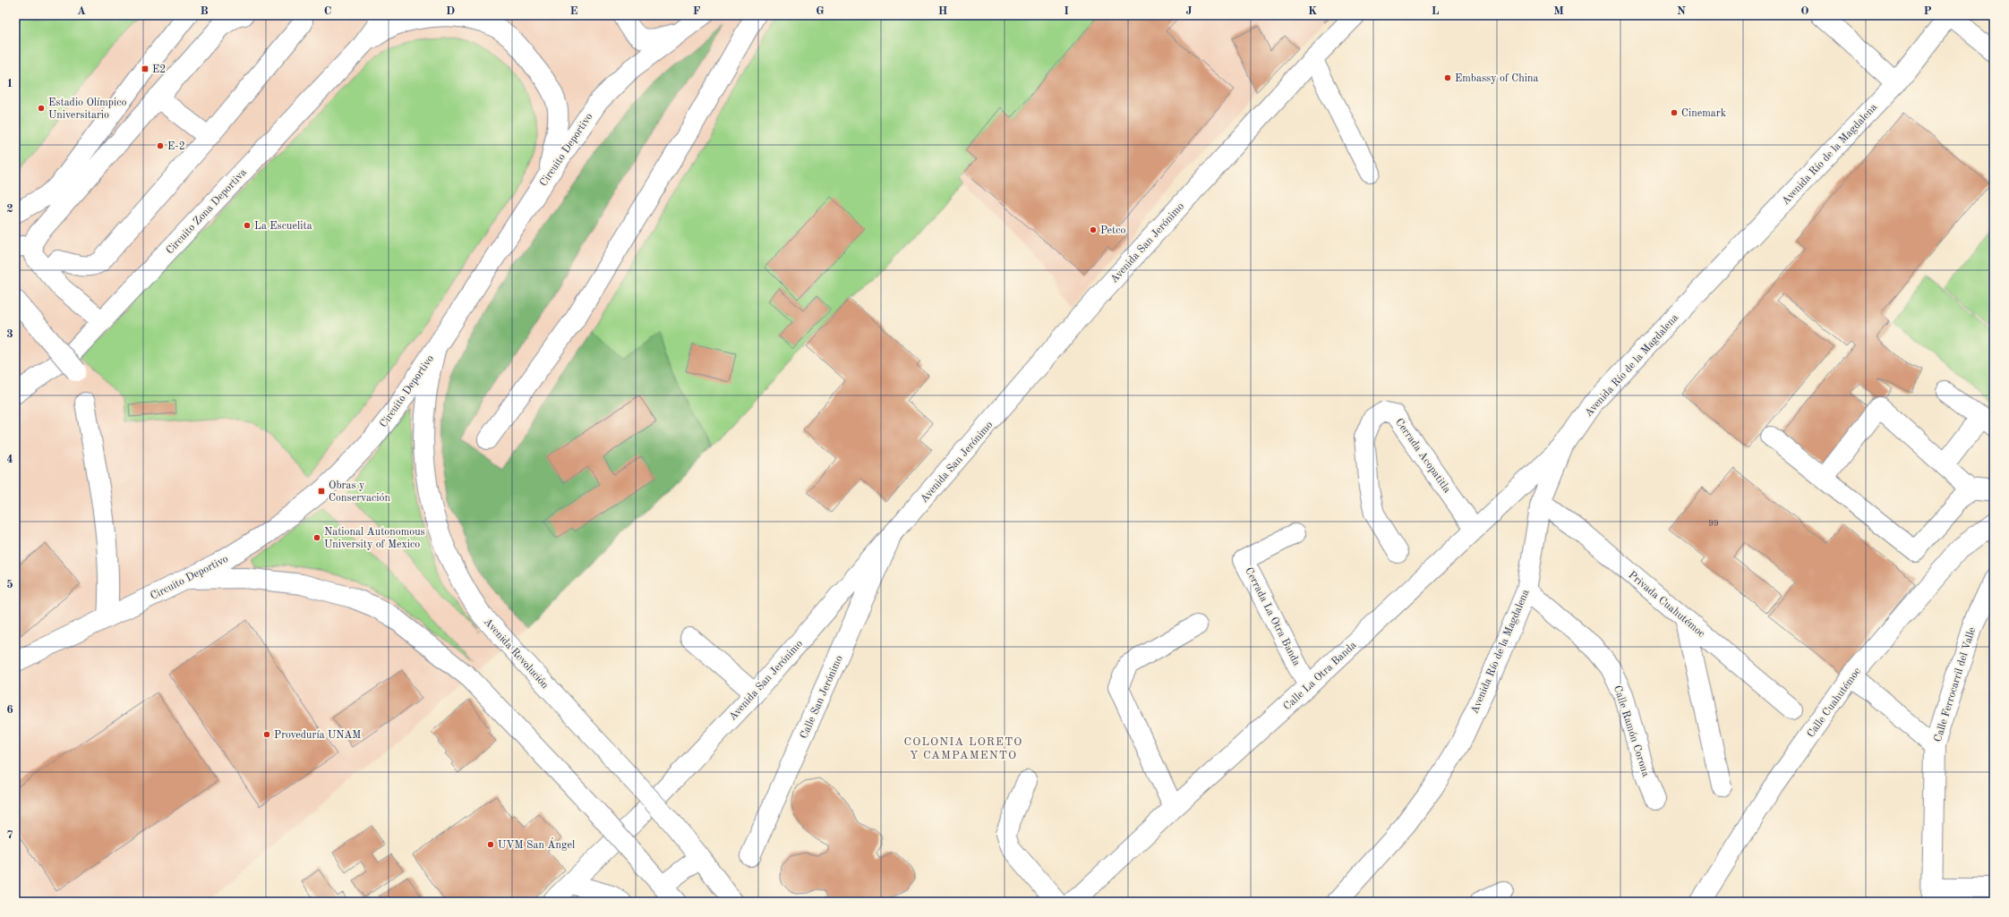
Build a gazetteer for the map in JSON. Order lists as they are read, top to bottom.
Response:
{
  "streets": {
    "street": [
      "Circuito Deportivo",
      "Avenida Río de la Magdalena",
      "Circuito Zona Deportiva",
      "Avenida San Jerónimo",
      "Cerrada Acopatitla",
      "Privada Cuahutémoc",
      "Cerrada La Otra Banda",
      "Avenida Revolución",
      "Calle La Otra Banda",
      "Calle Ferrocarril del Valle",
      "Calle San Jerónimo",
      "Calle Cuahutémoc",
      "Calle Ramón Corona"
    ]
  },
  "crossings": [
    ["Circuito Deportivo", "Avenida Revolución"],
    ["Avenida Río de la Magdalena", "Privada Cuahutémoc"],
    ["Avenida Río de la Magdalena", "Calle La Otra Banda"],
    ["Avenida Río de la Magdalena", "Calle Ramón Corona"],
    ["Avenida San Jerónimo", "Calle San Jerónimo"],
    ["Cerrada Acopatitla", "Calle La Otra Banda"],
    ["Cerrada La Otra Banda", "Calle La Otra Banda"]
  ],
  "districts": ["COLONIA LORETO Y CAMPAMENTO"],
  "places": {
    "transit": ["E2", "Obras y Conservación"],
    "other": [
      "Embassy of China",
      "Estadio Olímpico Universitario",
      "Cinemark",
      "E-2",
      "La Escuelita",
      "Petco",
      "National Autonomous University of Mexico",
      "Proveduría UNAM",
      "UVM San Ángel"
    ]
  },
  "house_numbers": ["99"],
  "grid": {
    "columns": [
      "A",
      "B",
      "C",
      "D",
      "E",
      "F",
      "G",
      "H",
      "I",
      "J",
      "K",
      "L",
      "M",
      "N",
      "O",
      "P"
    ],
    "rows": [
      "1",
      "2",
      "3",
      "4",
      "5",
      "6",
      "7"
    ]
  }
}
